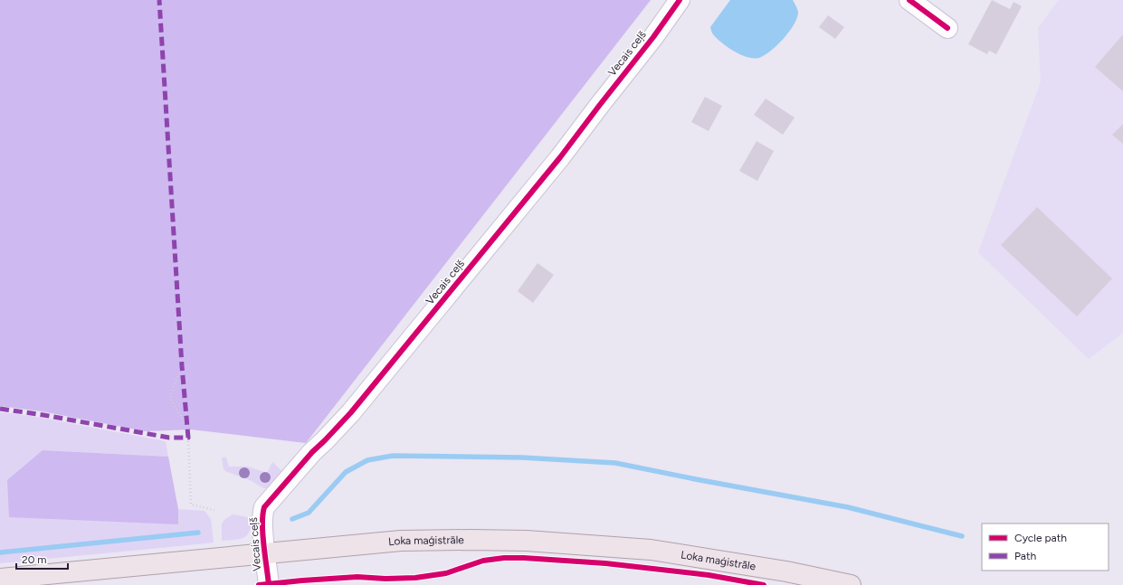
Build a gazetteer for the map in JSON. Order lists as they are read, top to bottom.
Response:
{
  "streets": {
    "main road": ["Loka maģistrāle"],
    "street": ["Vecais ceļš"]
  },
  "crossings": [
    ["Vecais ceļš", "Loka maģistrāle"]
  ],
  "legend": ["Cycle path", "Path"],
  "scale_bar": "20 m"
}
